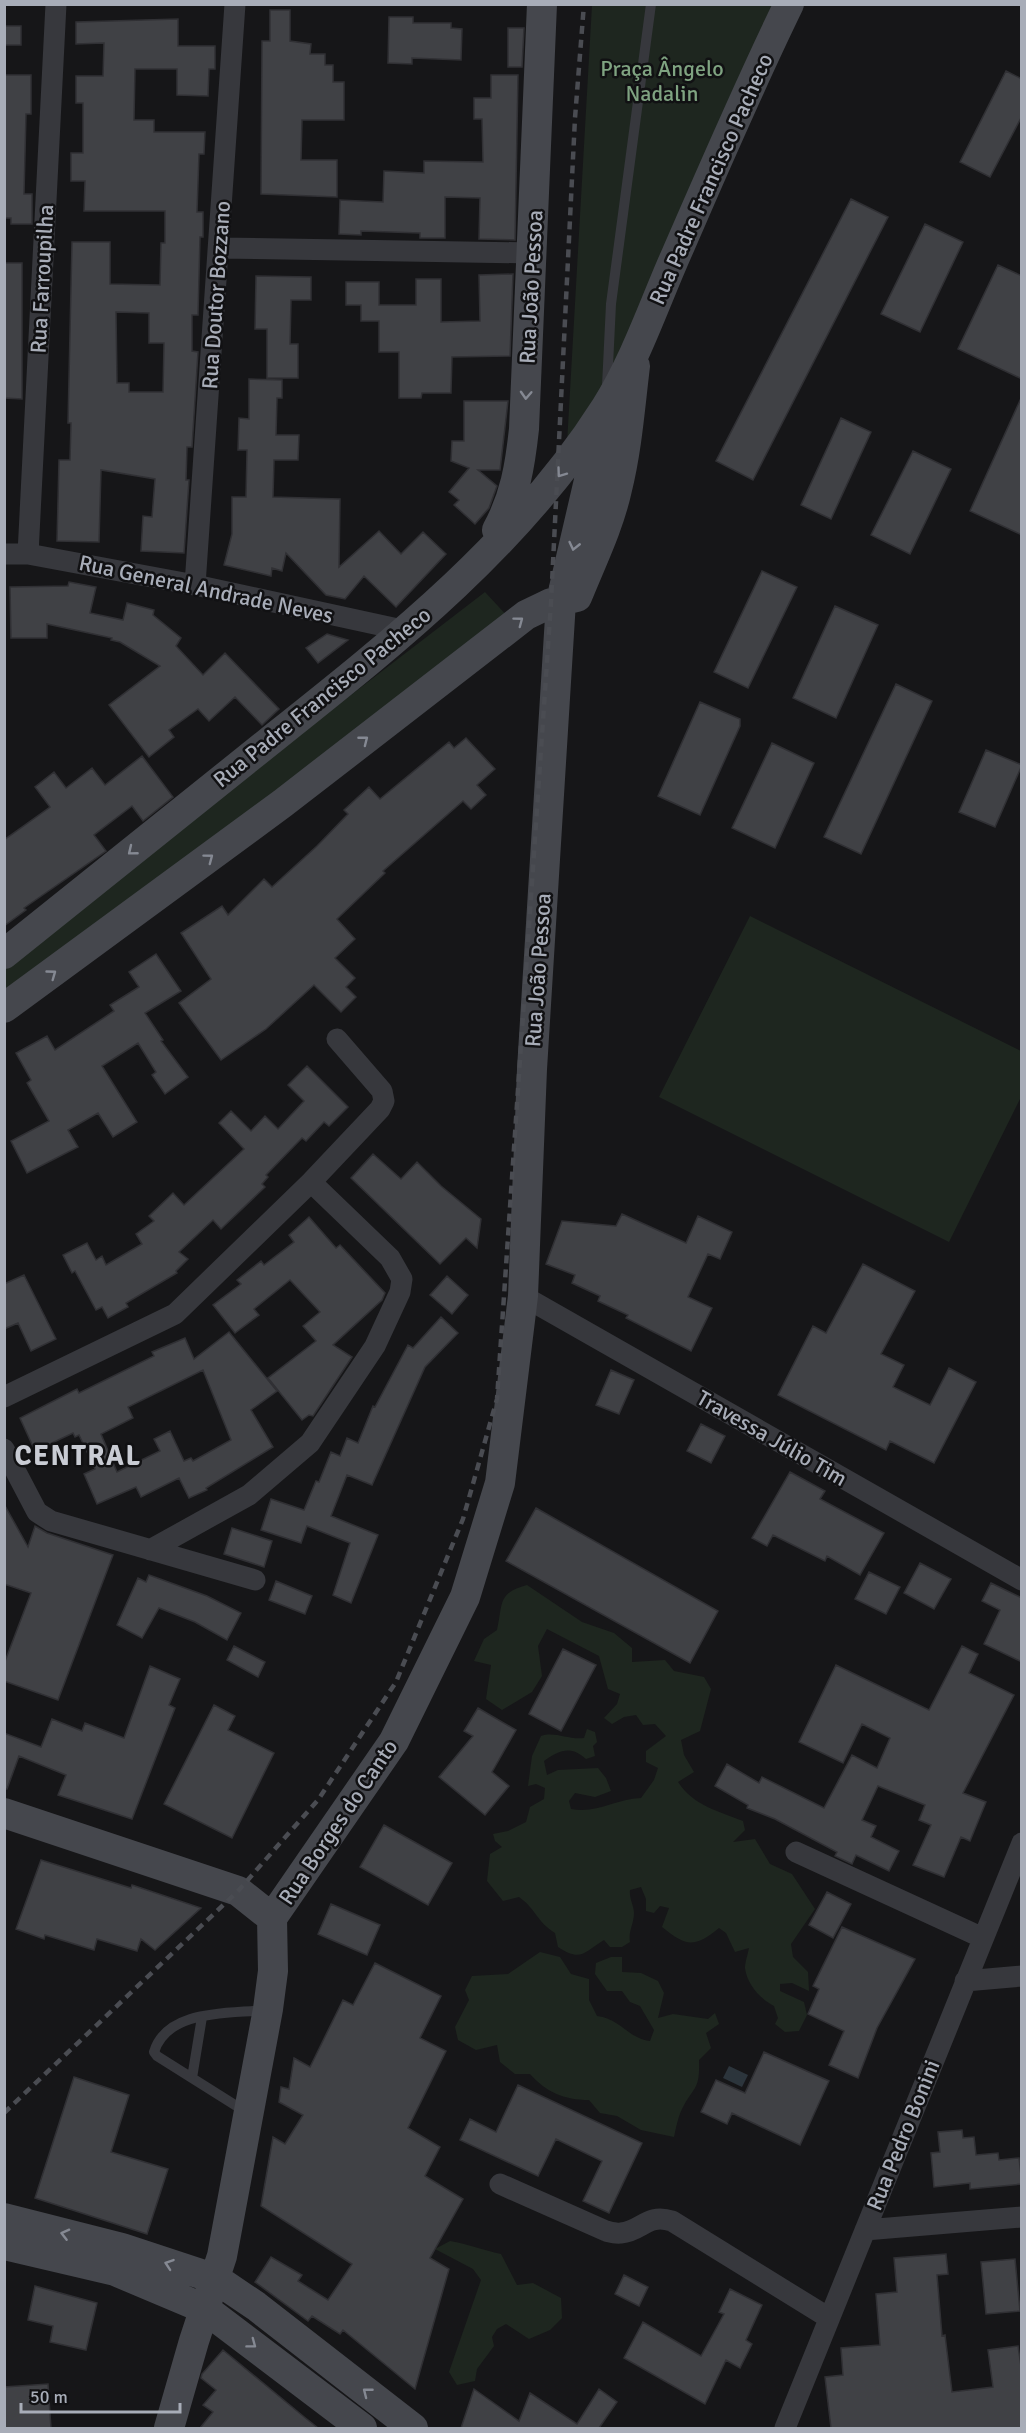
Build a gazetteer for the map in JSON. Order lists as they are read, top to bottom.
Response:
{
  "streets": {
    "main road": ["Rua Padre Francisco Pacheco", "Rua João Pessoa", "Rua Borges do Canto"],
    "street": [
      "Rua Farroupilha",
      "Rua Doutor Bozzano",
      "Rua General Andrade Neves",
      "Travessa Júlio Tim",
      "Rua Pedro Bonini"
    ]
  },
  "crossings": [
    ["Rua Padre Francisco Pacheco", "Rua João Pessoa"],
    ["Rua Padre Francisco Pacheco", "Rua General Andrade Neves"],
    ["Rua Farroupilha", "Rua General Andrade Neves"],
    ["Rua João Pessoa", "Travessa Júlio Tim"],
    ["Rua João Pessoa", "Rua Borges do Canto"],
    ["Rua Doutor Bozzano", "Rua General Andrade Neves"],
    ["Travessa Júlio Tim", "Rua Borges do Canto"]
  ],
  "districts": ["CENTRAL"],
  "parks": ["Praça Ângelo Nadalin"],
  "scale_bar": "50 m"
}
